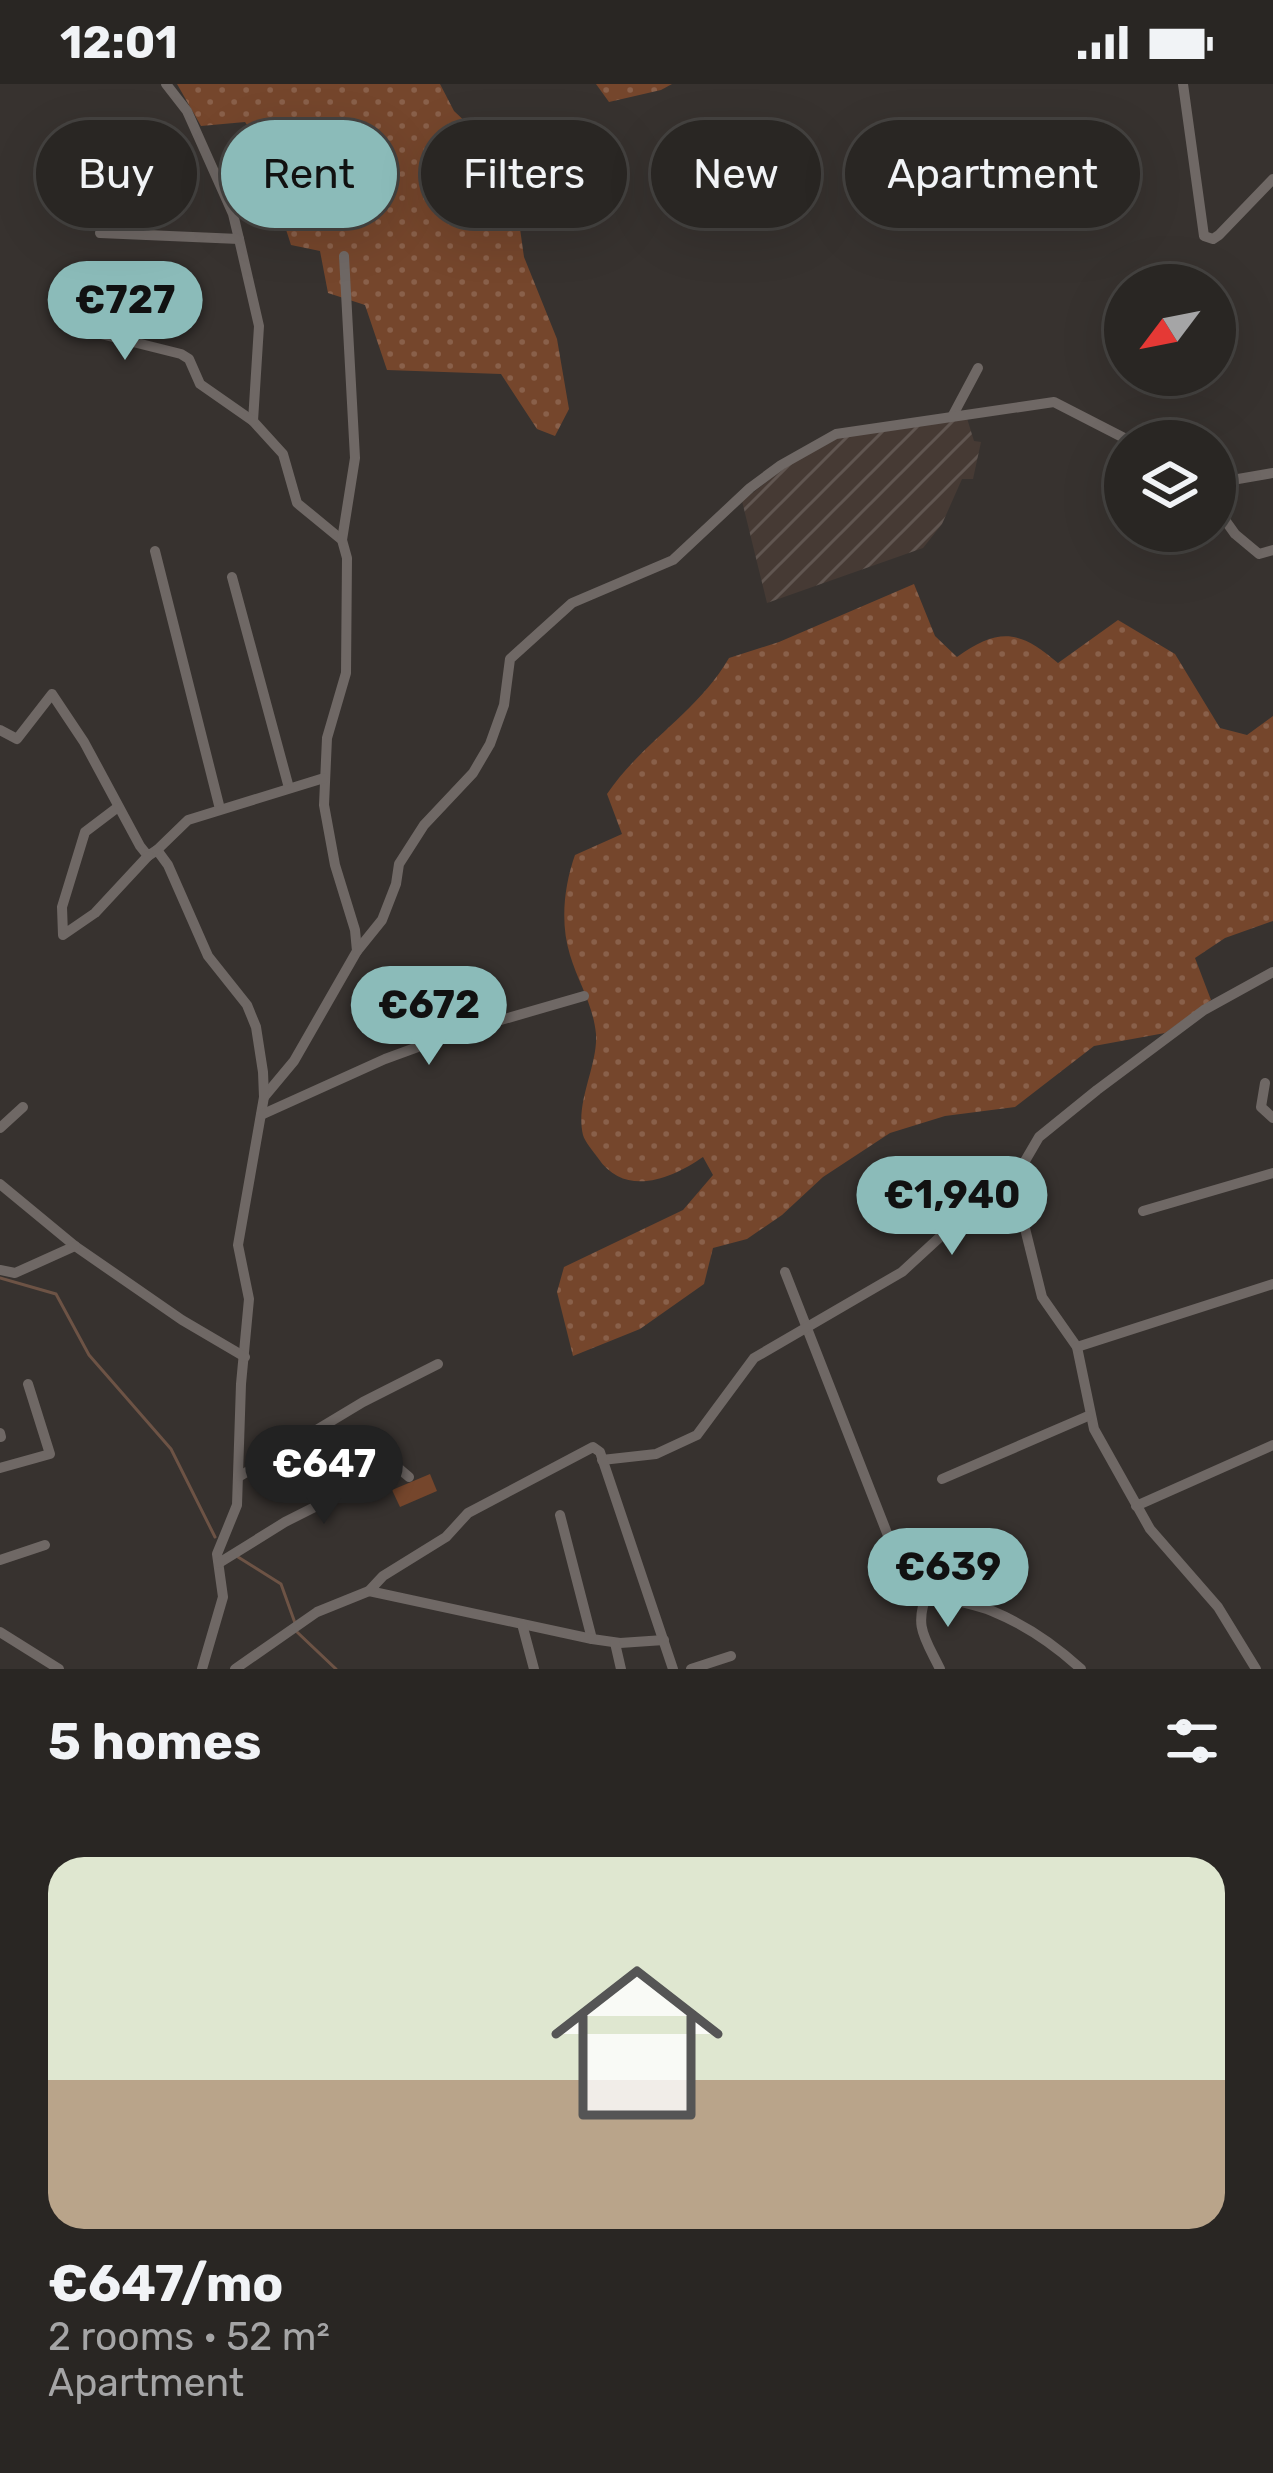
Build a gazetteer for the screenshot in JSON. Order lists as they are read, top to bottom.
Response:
{
  "north": "bottom left",
  "page": {
    "status": "12:01",
    "chip": [
      "Buy",
      "Rent",
      "Filters",
      "New",
      "Apartment"
    ],
    "price": [
      "€727",
      "€672",
      "€1,940",
      "€647",
      "€639"
    ],
    "heading": "5 homes",
    "list": [
      {
        "name": "€647/mo",
        "note": "2 rooms · 52 m² · Apartment"
      }
    ]
  }
}
